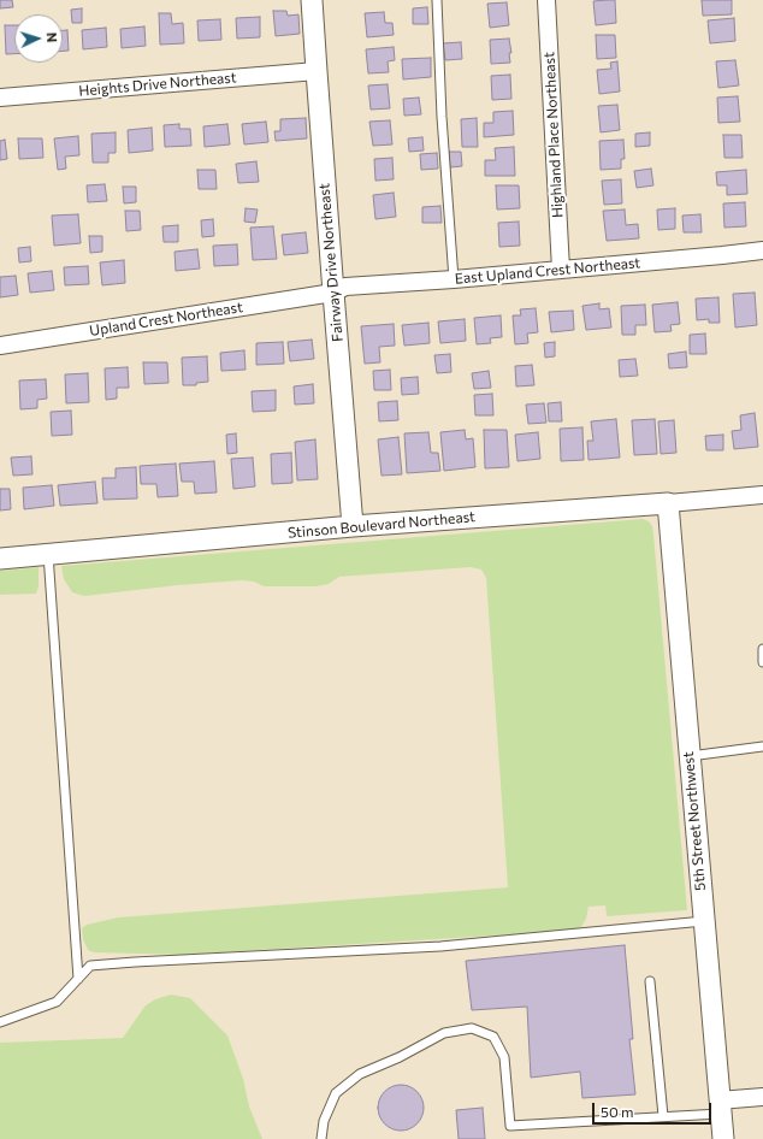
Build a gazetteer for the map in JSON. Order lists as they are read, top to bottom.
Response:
{
  "streets": {
    "street": [
      "Heights Drive Northeast",
      "Highland Place Northeast",
      "Fairway Drive Northeast",
      "East Upland Crest Northeast",
      "Upland Crest Northeast",
      "Stinson Boulevard Northeast",
      "5th Street Northwest"
    ]
  },
  "crossings": [
    ["Heights Drive Northeast", "Fairway Drive Northeast"],
    ["Highland Place Northeast", "East Upland Crest Northeast"],
    ["Fairway Drive Northeast", "East Upland Crest Northeast"],
    ["Fairway Drive Northeast", "Upland Crest Northeast"],
    ["Fairway Drive Northeast", "Stinson Boulevard Northeast"],
    ["East Upland Crest Northeast", "Upland Crest Northeast"],
    ["Stinson Boulevard Northeast", "5th Street Northwest"]
  ],
  "scale_bar": "50 m",
  "north": "right"
}
